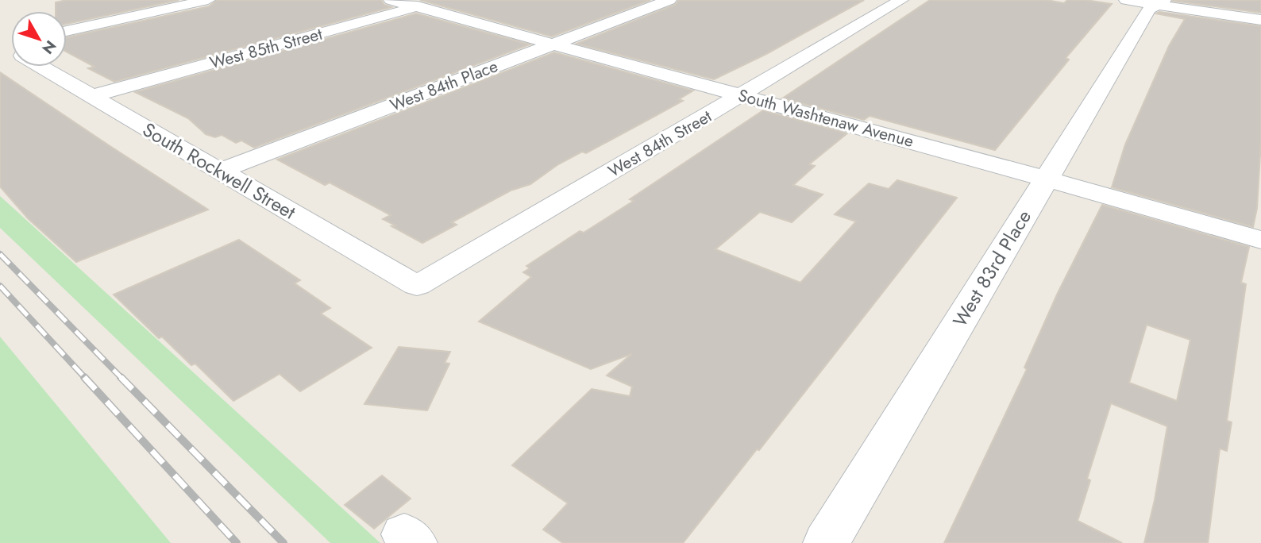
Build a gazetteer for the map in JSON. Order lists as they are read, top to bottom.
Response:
{
  "streets": {
    "street": [
      "West 85th Street",
      "West 84th Place",
      "South Washtenaw Avenue",
      "West 84th Street",
      "South Rockwell Street",
      "West 83rd Place"
    ]
  },
  "crossings": [
    ["West 85th Street", "South Washtenaw Avenue"],
    ["West 85th Street", "South Rockwell Street"],
    ["West 84th Place", "South Washtenaw Avenue"],
    ["West 84th Place", "South Rockwell Street"],
    ["South Washtenaw Avenue", "West 84th Street"],
    ["South Washtenaw Avenue", "West 83rd Place"],
    ["West 84th Street", "South Rockwell Street"]
  ],
  "north": "bottom right"
}
